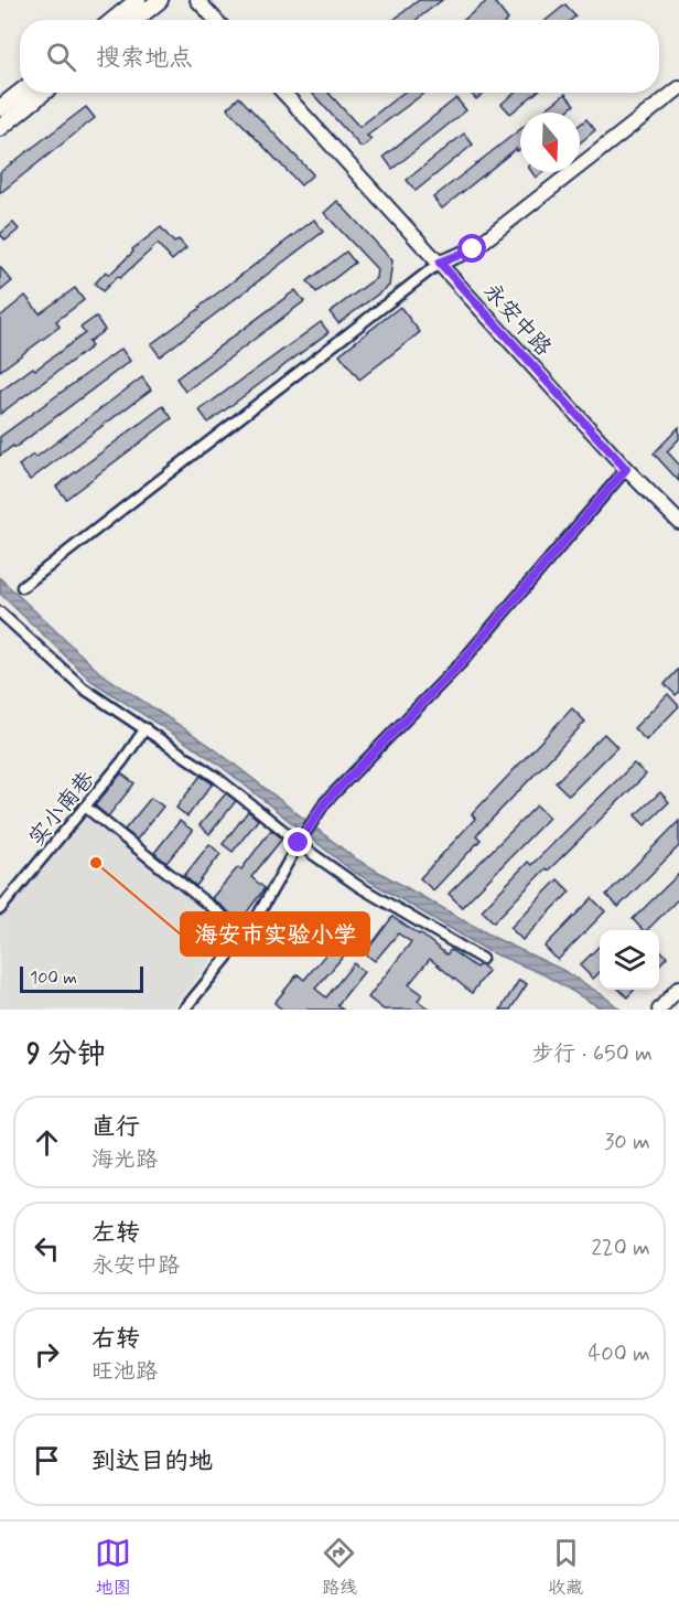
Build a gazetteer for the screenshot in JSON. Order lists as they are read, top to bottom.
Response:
{
  "streets": {
    "street": ["永安中路", "实小南巷"]
  },
  "places": ["海安市实验小学"],
  "scale_bar": "100 m",
  "north": "bottom",
  "page": {
    "search": "搜索地点",
    "scale": "100 m",
    "heading": ["9 分钟", "步行 · 650 m"],
    "list": [
      ["直行", "海光路", "30 m"],
      ["左转", "永安中路", "220 m"],
      ["右转", "旺池路", "400 m"],
      "到达目的地"
    ],
    "nav": ["地图", "路线", "收藏"]
  }
}
